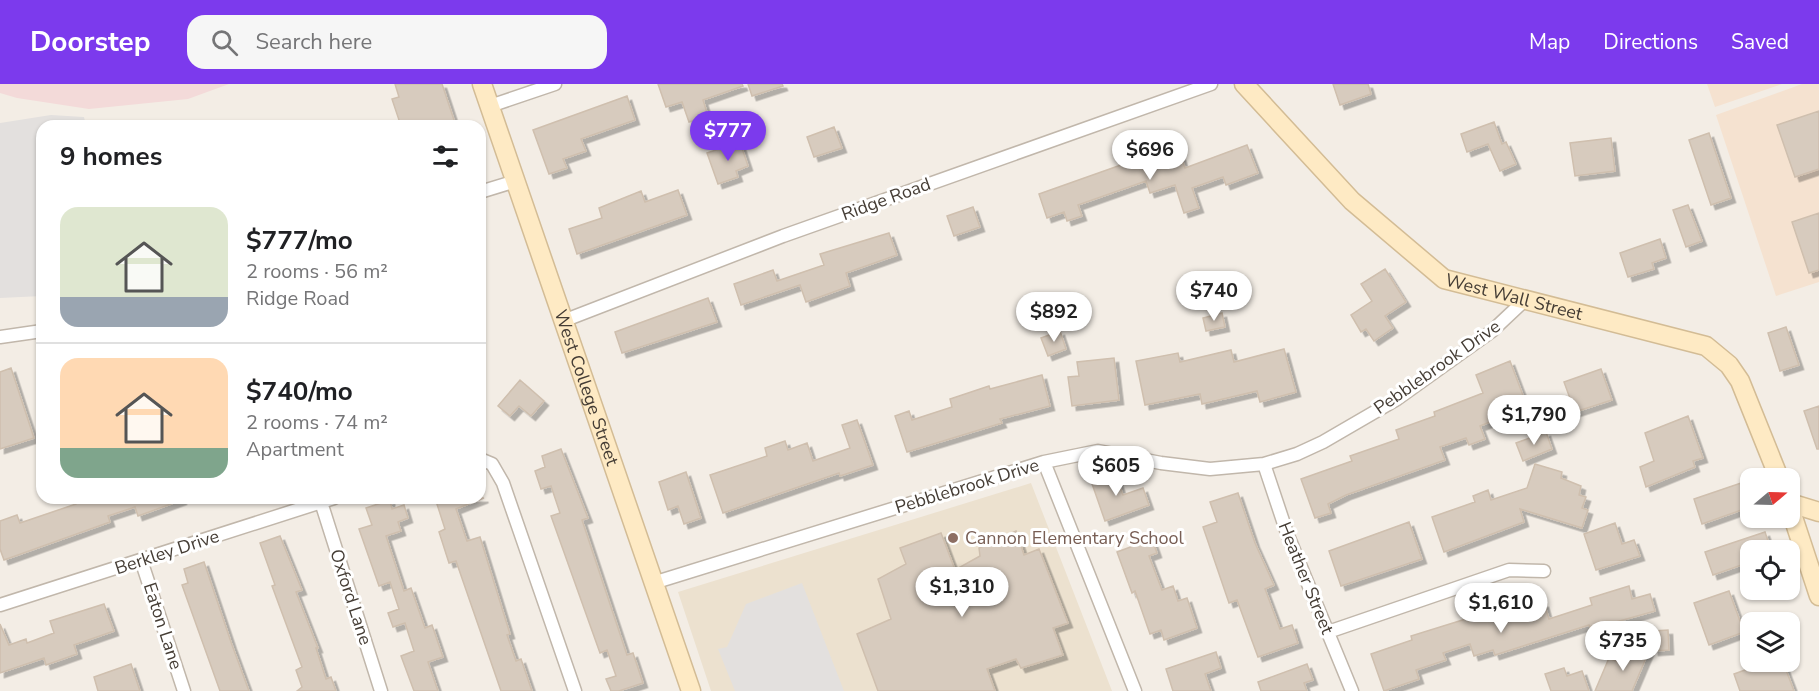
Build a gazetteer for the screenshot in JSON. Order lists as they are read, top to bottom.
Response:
{
  "streets": {
    "street": [
      "Ridge Road",
      "West Wall Street",
      "Pebblebrook Drive",
      "West College Street",
      "Berkley Drive",
      "Heather Street",
      "Oxford Lane",
      "Eaton Lane"
    ]
  },
  "crossings": [
    ["Ridge Road", "West College Street"],
    ["West Wall Street", "Pebblebrook Drive"],
    ["Pebblebrook Drive", "West College Street"],
    ["Pebblebrook Drive", "Heather Street"],
    ["Berkley Drive", "Eaton Lane"]
  ],
  "places": ["Cannon Elementary School"],
  "north": "right",
  "page": {
    "header": "Doorstep",
    "search": "Search here",
    "nav": ["Map", "Directions", "Saved"],
    "price": [
      "$777",
      "$696",
      "$740",
      "$892",
      "$1,790",
      "$605",
      "$1,310",
      "$1,610",
      "$735"
    ],
    "heading": "9 homes",
    "list": [
      {
        "name": "$777/mo",
        "note": "2 rooms · 56 m² · Ridge Road"
      },
      {
        "name": "$740/mo",
        "note": "2 rooms · 74 m² · Apartment"
      }
    ]
  }
}
